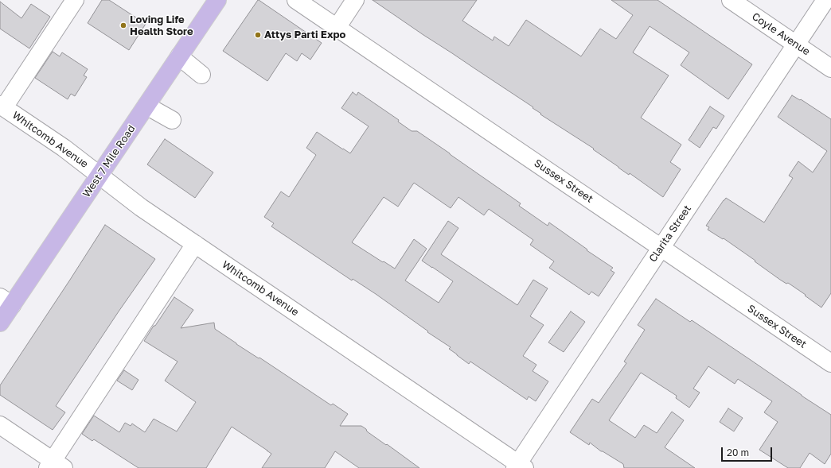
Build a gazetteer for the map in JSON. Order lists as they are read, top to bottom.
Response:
{
  "streets": {
    "main road": ["West 7 Mile Road"],
    "street": [
      "Coyle Avenue",
      "Whitcomb Avenue",
      "Sussex Street",
      "Clarita Street"
    ]
  },
  "crossings": [
    ["Coyle Avenue", "Clarita Street"],
    ["Whitcomb Avenue", "West 7 Mile Road"],
    ["Whitcomb Avenue", "Clarita Street"],
    ["Sussex Street", "Clarita Street"]
  ],
  "places": ["Loving Life Health Store", "Attys Parti Expo"],
  "scale_bar": "20 m"
}
